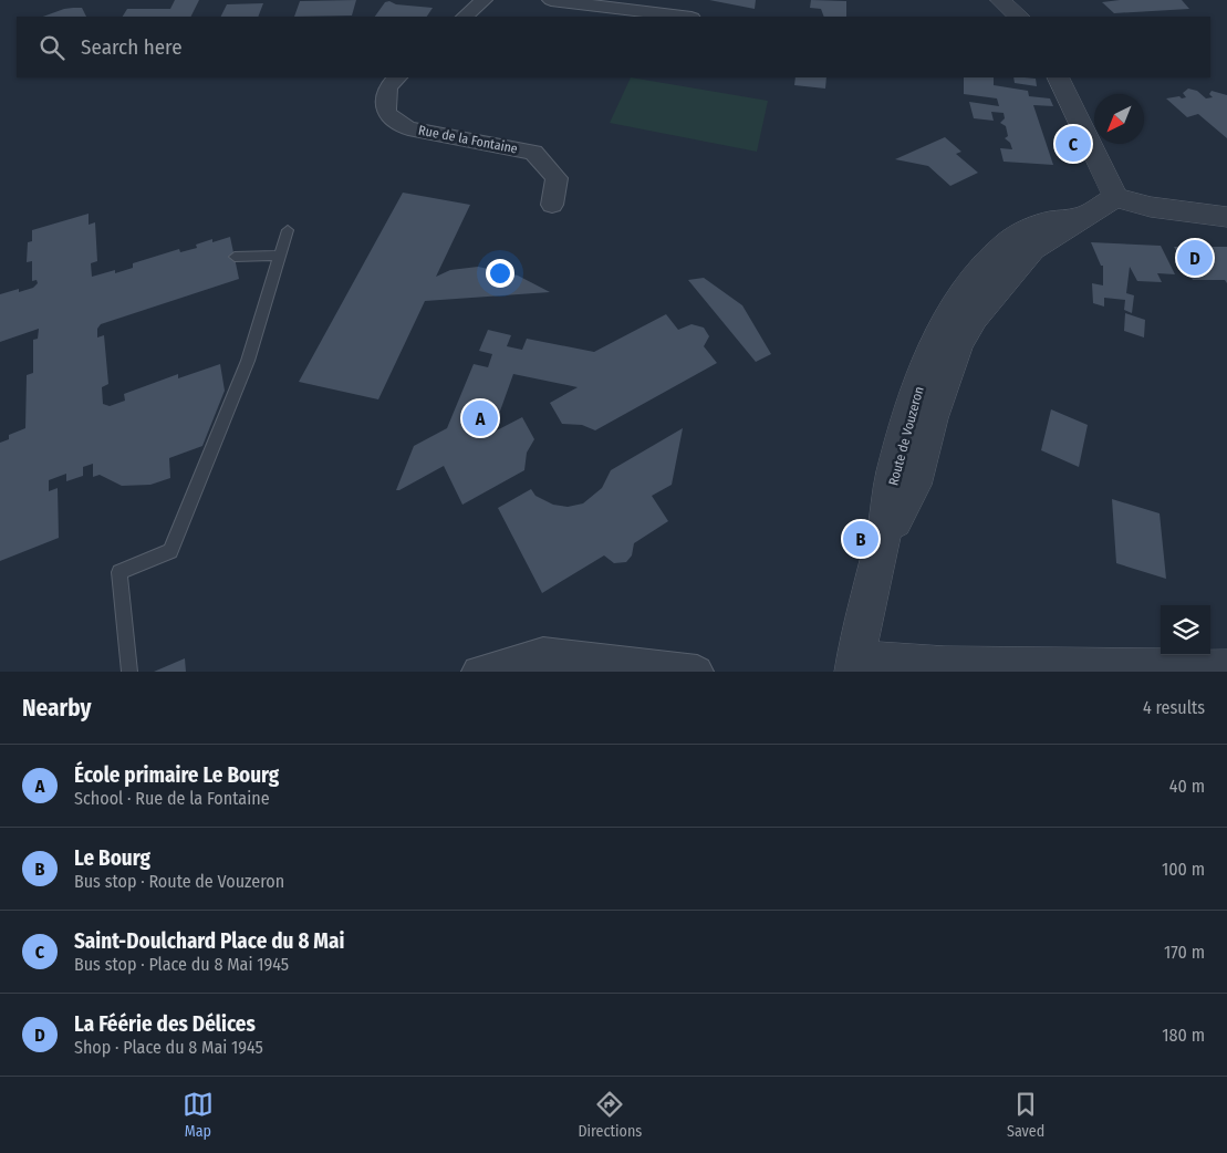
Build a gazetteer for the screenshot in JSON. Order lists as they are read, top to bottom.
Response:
{
  "streets": {
    "street": ["Rue de la Fontaine", "Route de Vouzeron"]
  },
  "north": "bottom left",
  "page": {
    "search": "Search here",
    "pins": [
      "C",
      "D",
      "A",
      "B"
    ],
    "heading": ["Nearby", "4 results"],
    "list": [
      {
        "mark": "A",
        "name": "École primaire Le Bourg",
        "note": "School · Rue de la Fontaine",
        "value": "40 m"
      },
      {
        "mark": "B",
        "name": "Le Bourg",
        "note": "Bus stop · Route de Vouzeron",
        "value": "100 m"
      },
      {
        "mark": "C",
        "name": "Saint-Doulchard Place du 8 Mai",
        "note": "Bus stop · Place du 8 Mai 1945",
        "value": "170 m"
      },
      {
        "mark": "D",
        "name": "La Féérie des Délices",
        "note": "Shop · Place du 8 Mai 1945",
        "value": "180 m"
      }
    ],
    "nav": ["Map", "Directions", "Saved"]
  }
}
